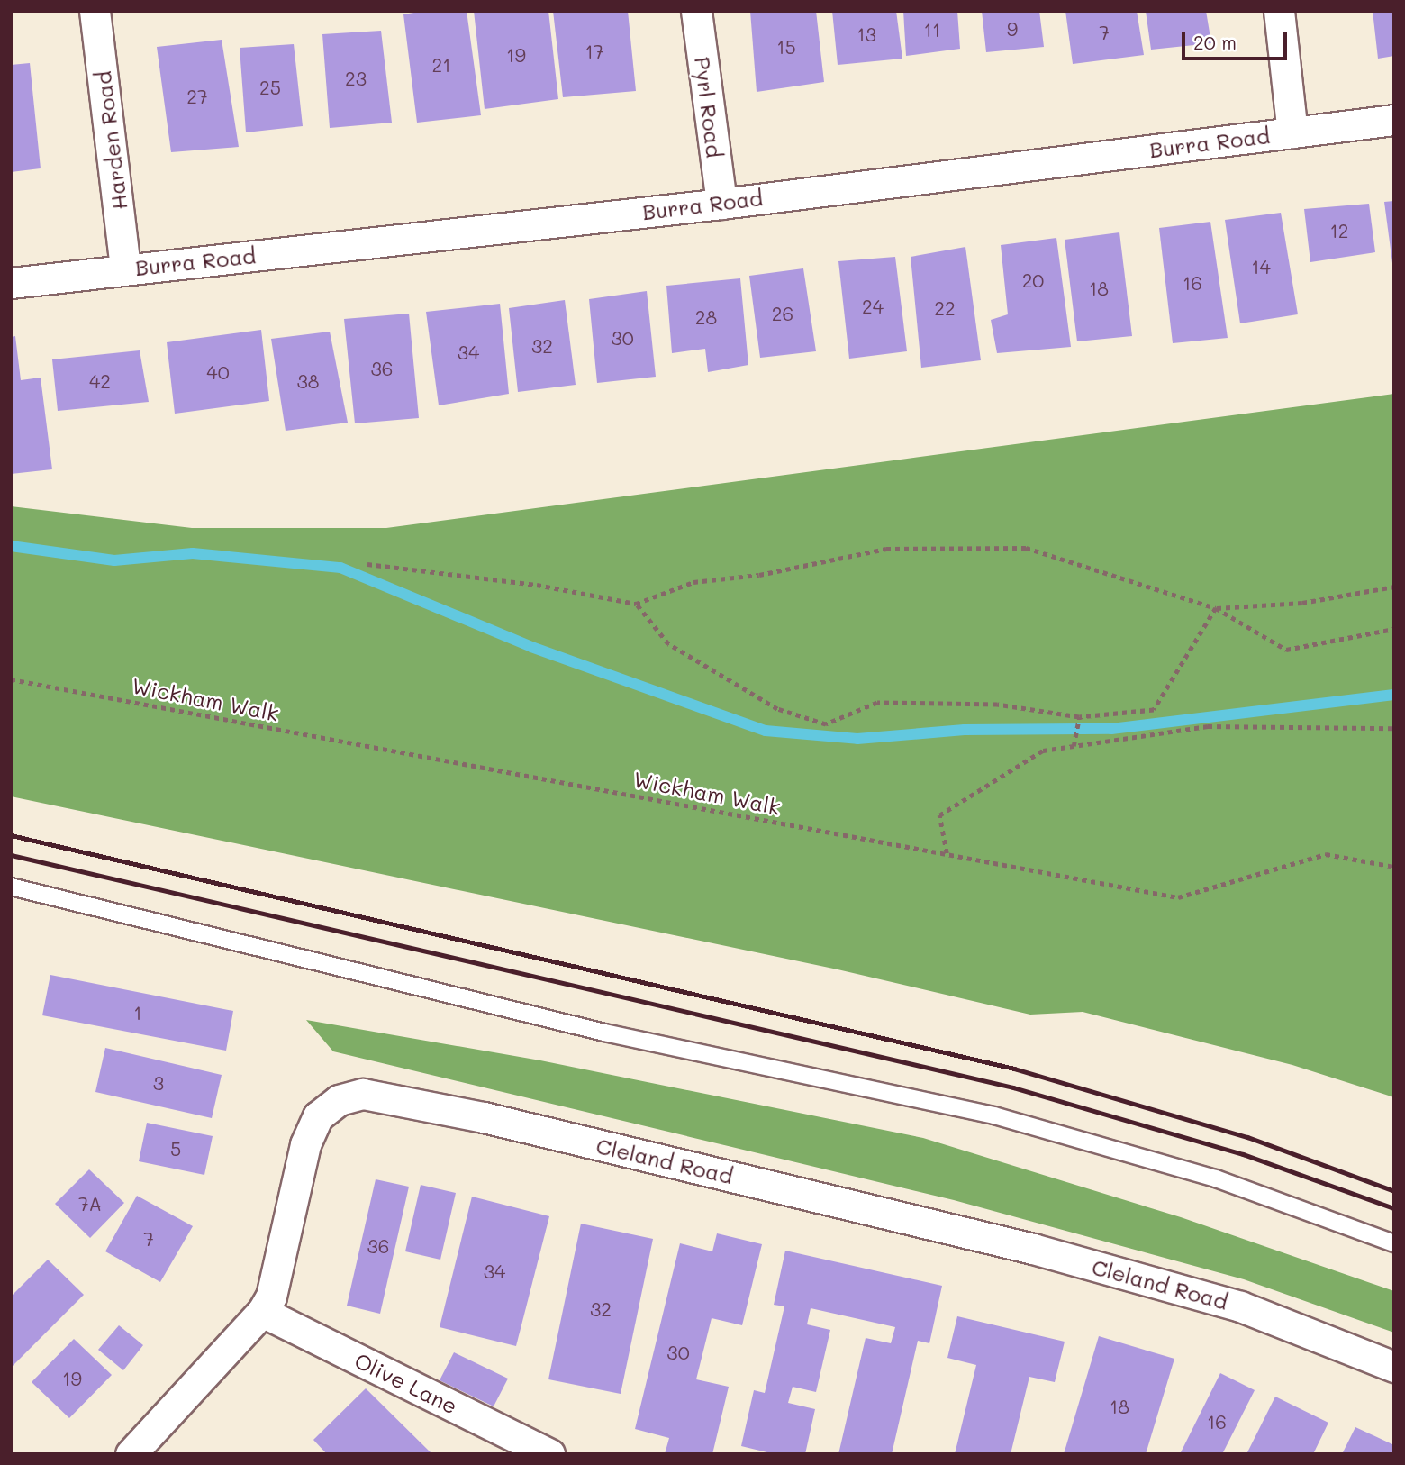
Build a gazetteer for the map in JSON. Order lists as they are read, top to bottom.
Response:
{
  "streets": {
    "street": [
      "Pyrl Road",
      "Harden Road",
      "Burra Road",
      "Cleland Road",
      "Olive Lane"
    ],
    "path": ["Wickham Walk"]
  },
  "crossings": [
    ["Pyrl Road", "Burra Road"],
    ["Harden Road", "Burra Road"],
    ["Cleland Road", "Olive Lane"]
  ],
  "house_numbers": [
    "9",
    "11",
    "7",
    "13",
    "15",
    "17",
    "19",
    "21",
    "23",
    "25",
    "27",
    "12",
    "14",
    "20",
    "16",
    "18",
    "24",
    "22",
    "26",
    "28",
    "30",
    "32",
    "34",
    "36",
    "40",
    "42",
    "38",
    "1",
    "3",
    "5",
    "7A",
    "7",
    "36",
    "34",
    "32",
    "30",
    "19",
    "18",
    "16"
  ],
  "scale_bar": "20 m"
}
